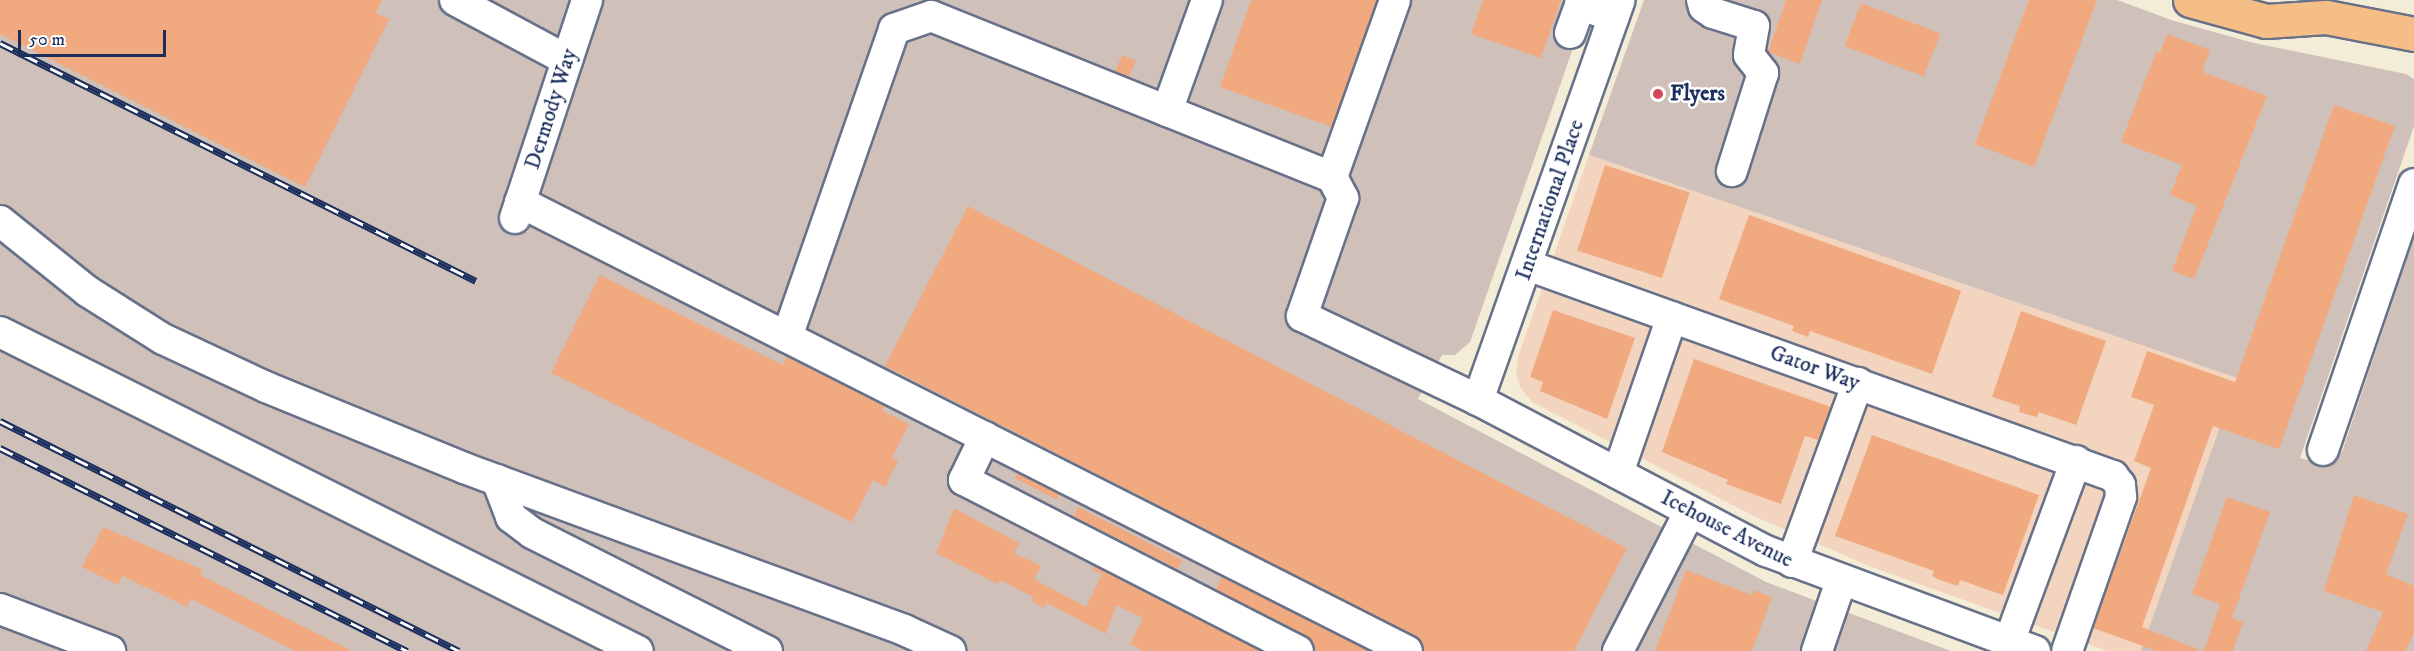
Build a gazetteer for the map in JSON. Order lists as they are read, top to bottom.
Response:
{
  "streets": {
    "street": [
      "Dermody Way",
      "International Place",
      "Gator Way",
      "Icehouse Avenue"
    ]
  },
  "crossings": [
    ["International Place", "Gator Way"],
    ["International Place", "Icehouse Avenue"]
  ],
  "places": ["Flyers"],
  "scale_bar": "50 m"
}
